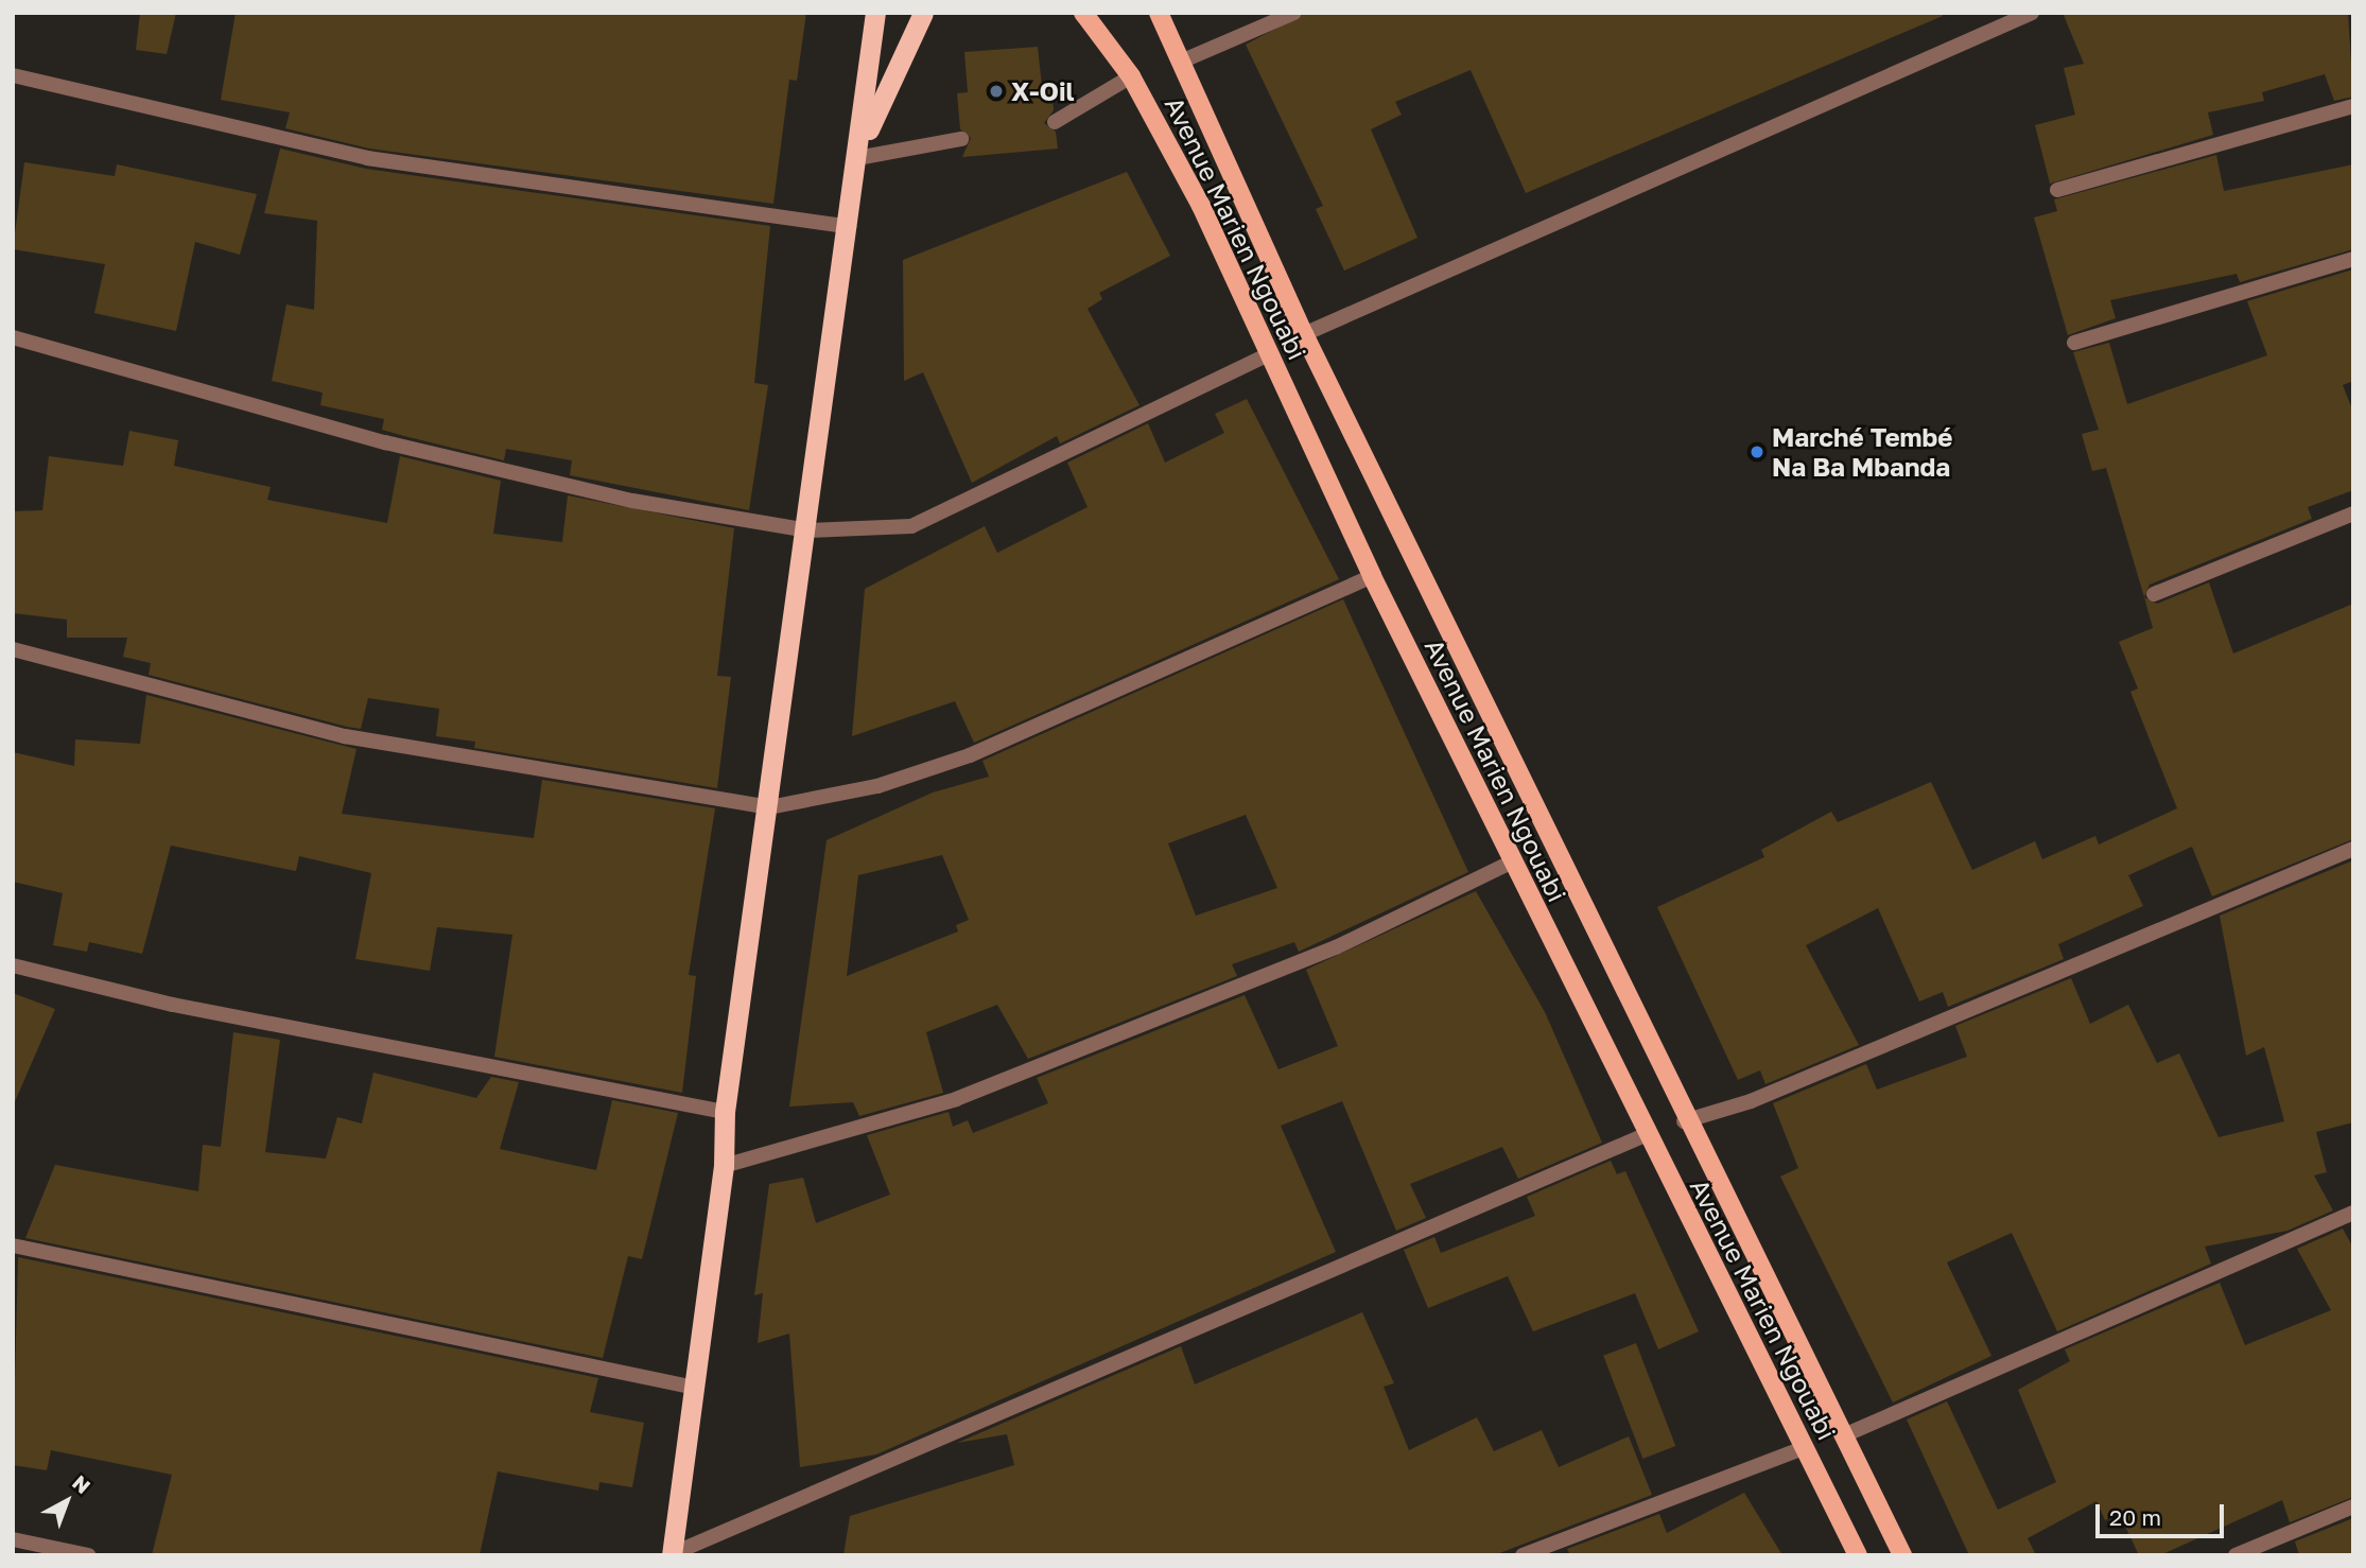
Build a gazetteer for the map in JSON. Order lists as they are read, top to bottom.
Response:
{
  "streets": {
    "main road": ["Avenue Marien Ngouabi"]
  },
  "places": ["X-Oil", "Marché Tembé Na Ba Mbanda"],
  "scale_bar": "20 m",
  "north": "top right"
}
